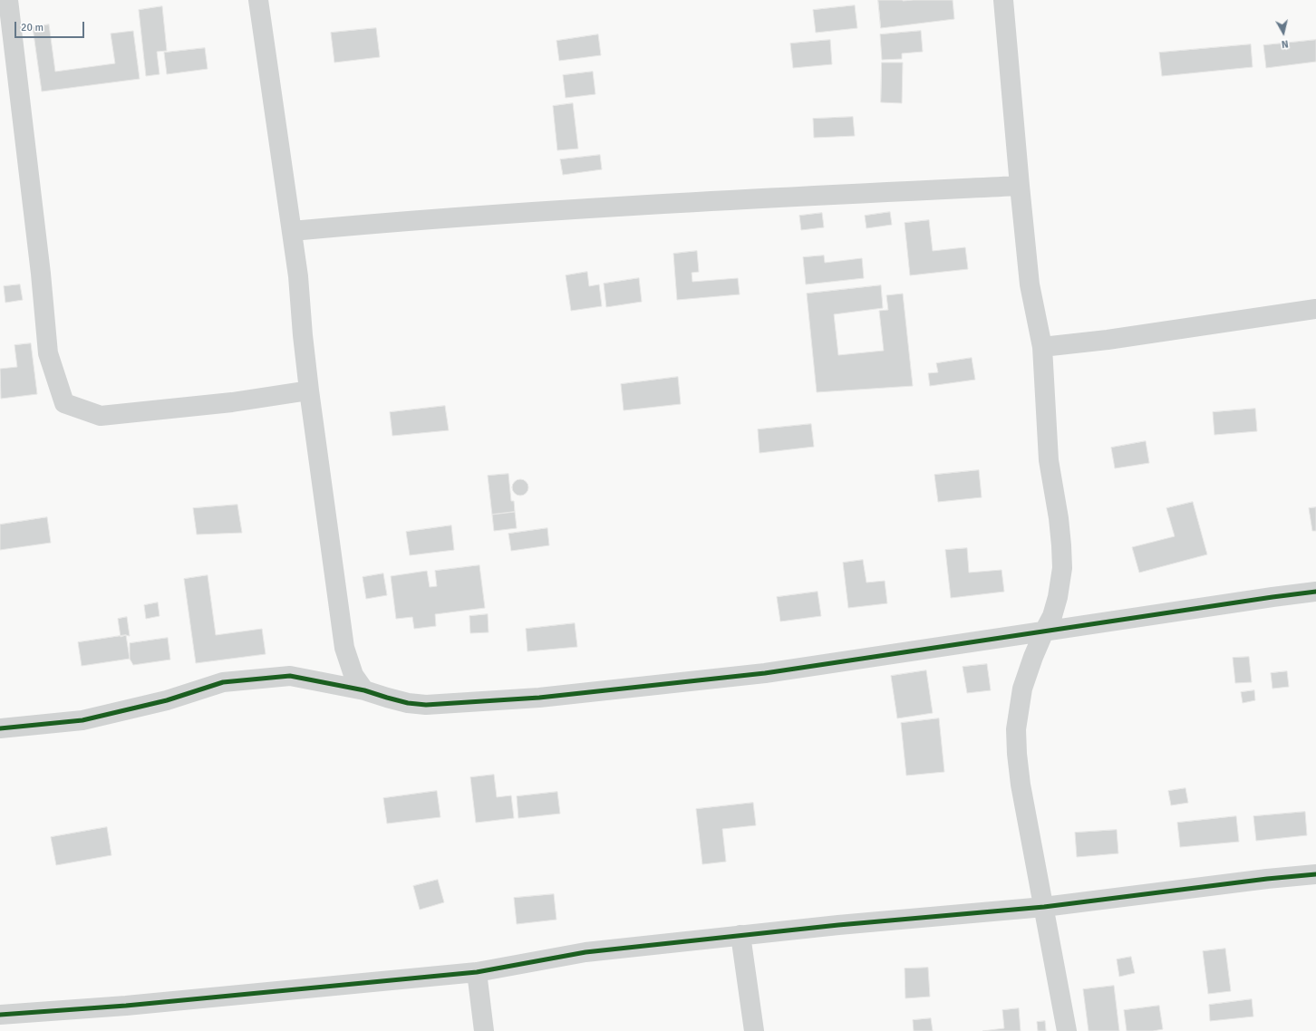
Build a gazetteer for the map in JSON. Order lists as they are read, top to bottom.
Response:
{
  "scale_bar": "20 m",
  "north": "bottom"
}
